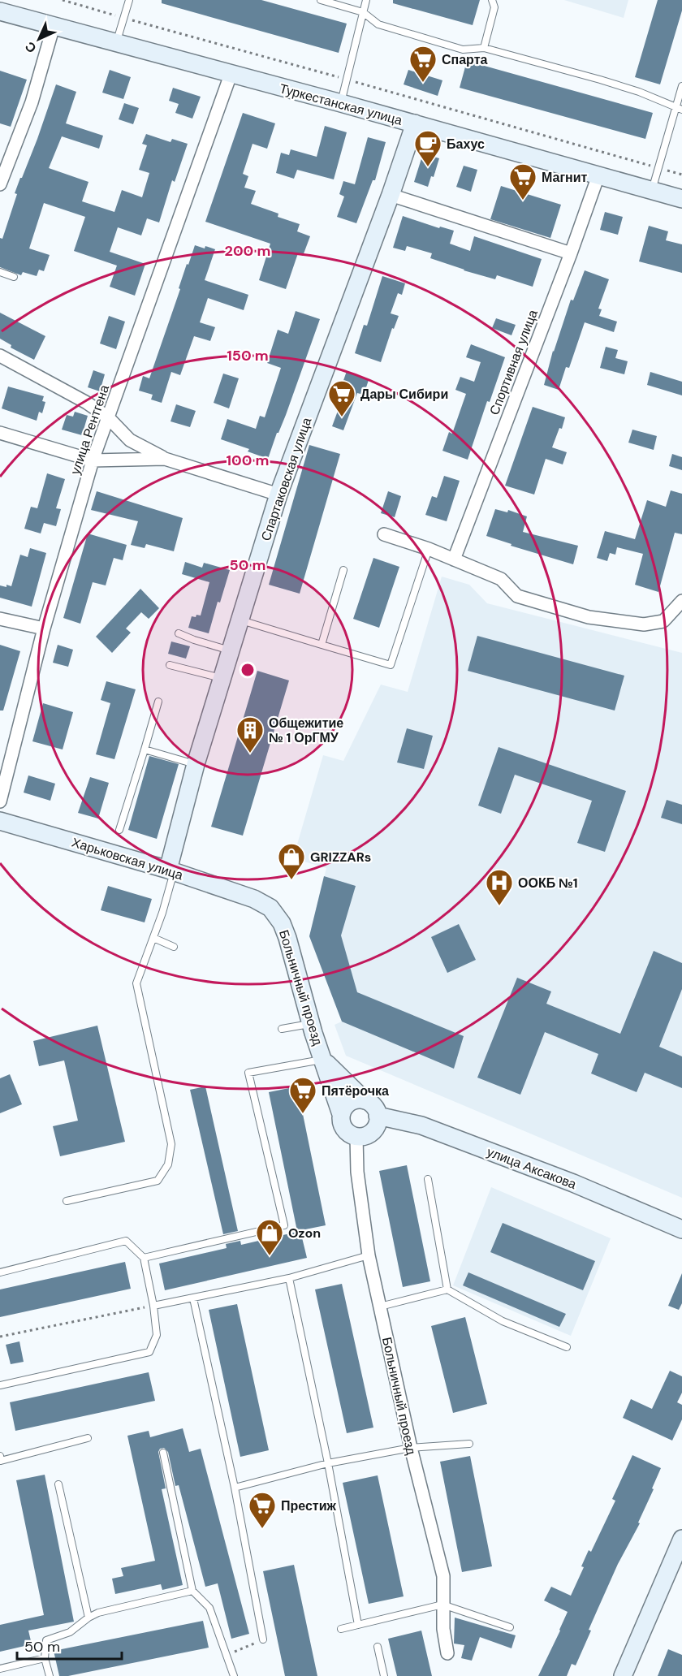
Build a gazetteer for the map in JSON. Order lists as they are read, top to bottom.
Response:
{
  "streets": {
    "street": [
      "Туркестанская улица",
      "Спортивная улица",
      "улица Рентгена",
      "Спартаковская улица",
      "Харьковская улица",
      "Больничный проезд",
      "улица Аксакова"
    ]
  },
  "crossings": [
    ["Туркестанская улица", "Спортивная улица"],
    ["Туркестанская улица", "улица Рентгена"],
    ["Туркестанская улица", "Спартаковская улица"],
    ["Спартаковская улица", "Харьковская улица"],
    ["Харьковская улица", "Больничный проезд"],
    ["Больничный проезд", "улица Аксакова"]
  ],
  "places": {
    "supermarket": [
      "Спарта",
      "Магнит",
      "Дары Сибири",
      "Пятёрочка",
      "Престиж"
    ],
    "cafe": ["Бахус"],
    "building": ["Общежитие № 1 ОрГМУ"],
    "shop": ["GRIZZARs", "Ozon"],
    "hospital": ["ООКБ №1"]
  },
  "scale_bar": "50 m",
  "north": "bottom left",
  "rings": [
    "200 m",
    "150 m",
    "100 m",
    "50 m"
  ]
}
